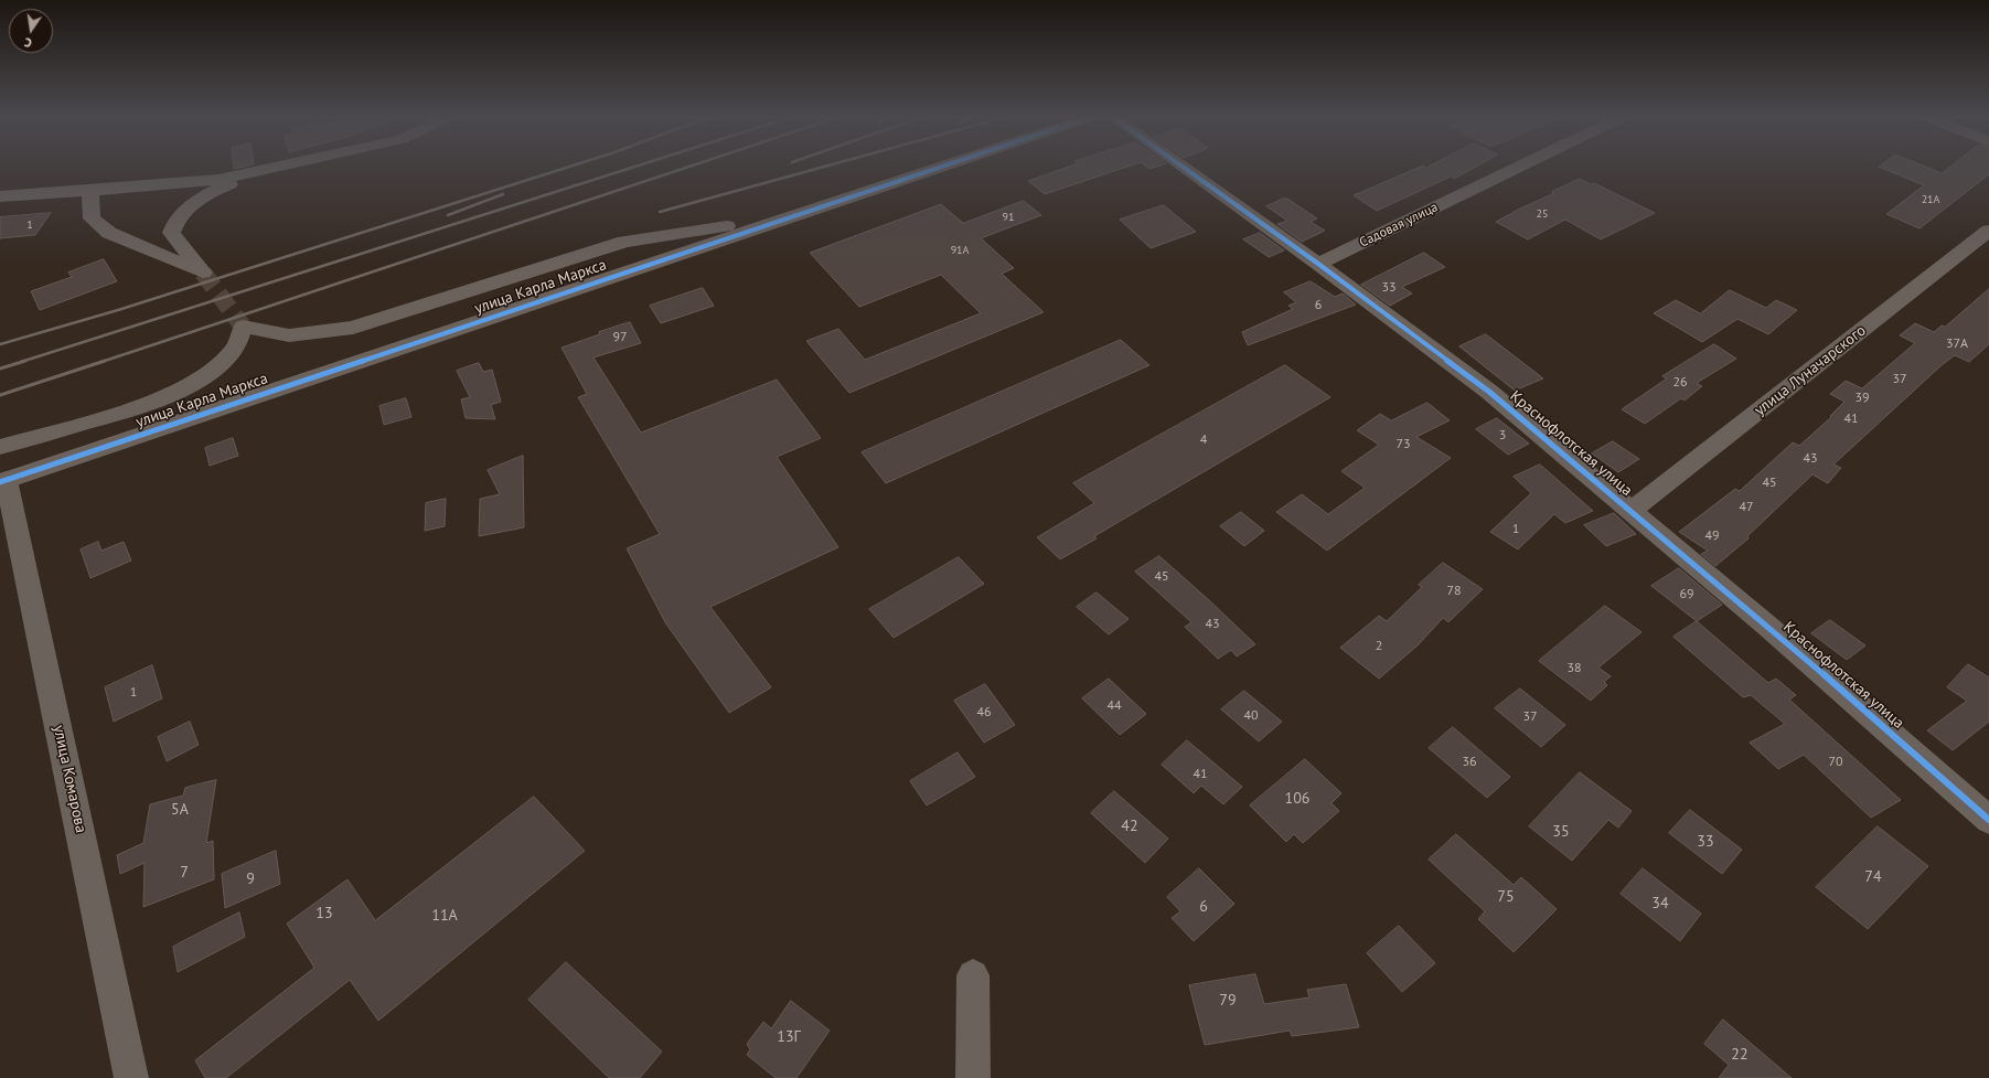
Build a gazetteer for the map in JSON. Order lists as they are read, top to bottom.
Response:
{
  "streets": {
    "street": [
      "Садовая улица",
      "улица Карла Маркса",
      "улица Луначарского",
      "Краснофлотская улица",
      "улица Комарова"
    ]
  },
  "crossings": [
    ["Садовая улица", "Краснофлотская улица"],
    ["улица Карла Маркса", "улица Комарова"],
    ["улица Луначарского", "Краснофлотская улица"]
  ],
  "house_numbers": [
    "21А",
    "25",
    "91",
    "1",
    "91А",
    "33",
    "6",
    "97",
    "37А",
    "37",
    "26",
    "39",
    "41",
    "3",
    "4",
    "73",
    "43",
    "45",
    "47",
    "1",
    "49",
    "45",
    "78",
    "69",
    "43",
    "2",
    "38",
    "1",
    "44",
    "46",
    "40",
    "37",
    "36",
    "70",
    "41",
    "106",
    "5А",
    "42",
    "35",
    "33",
    "7",
    "74",
    "9",
    "75",
    "34",
    "6",
    "13",
    "11А",
    "79",
    "13Г",
    "22"
  ],
  "north": "bottom"
}
